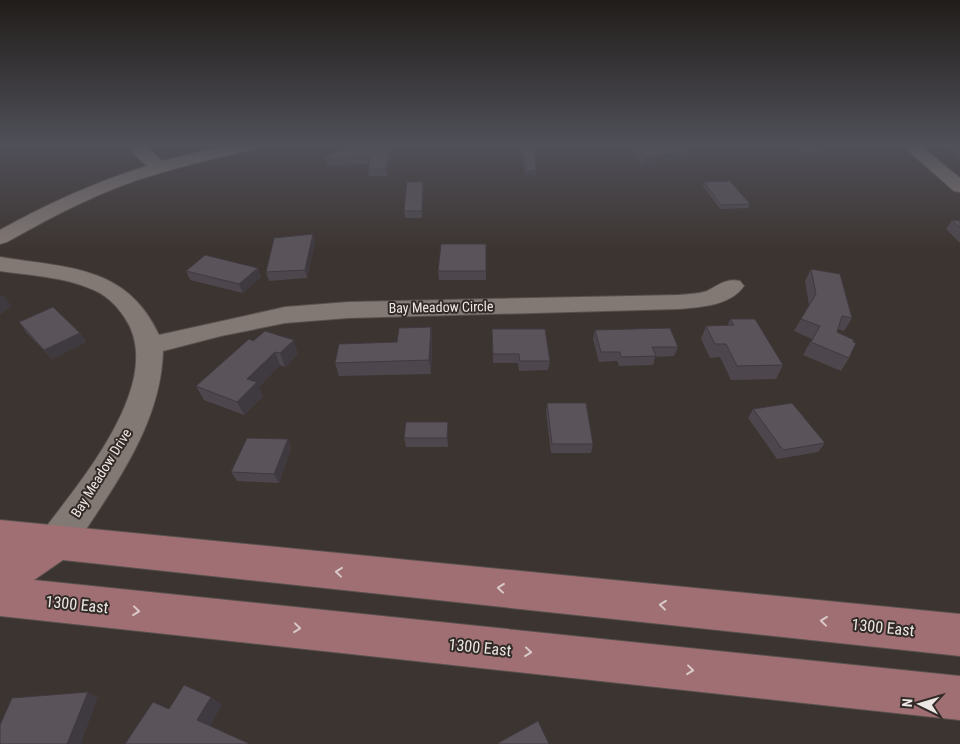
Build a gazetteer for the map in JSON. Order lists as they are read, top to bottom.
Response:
{
  "streets": {
    "main road": ["1300 East"],
    "street": ["Bay Meadow Circle", "Bay Meadow Drive"]
  },
  "crossings": [
    ["Bay Meadow Circle", "Bay Meadow Drive"],
    ["Bay Meadow Drive", "1300 East"]
  ],
  "north": "left"
}
